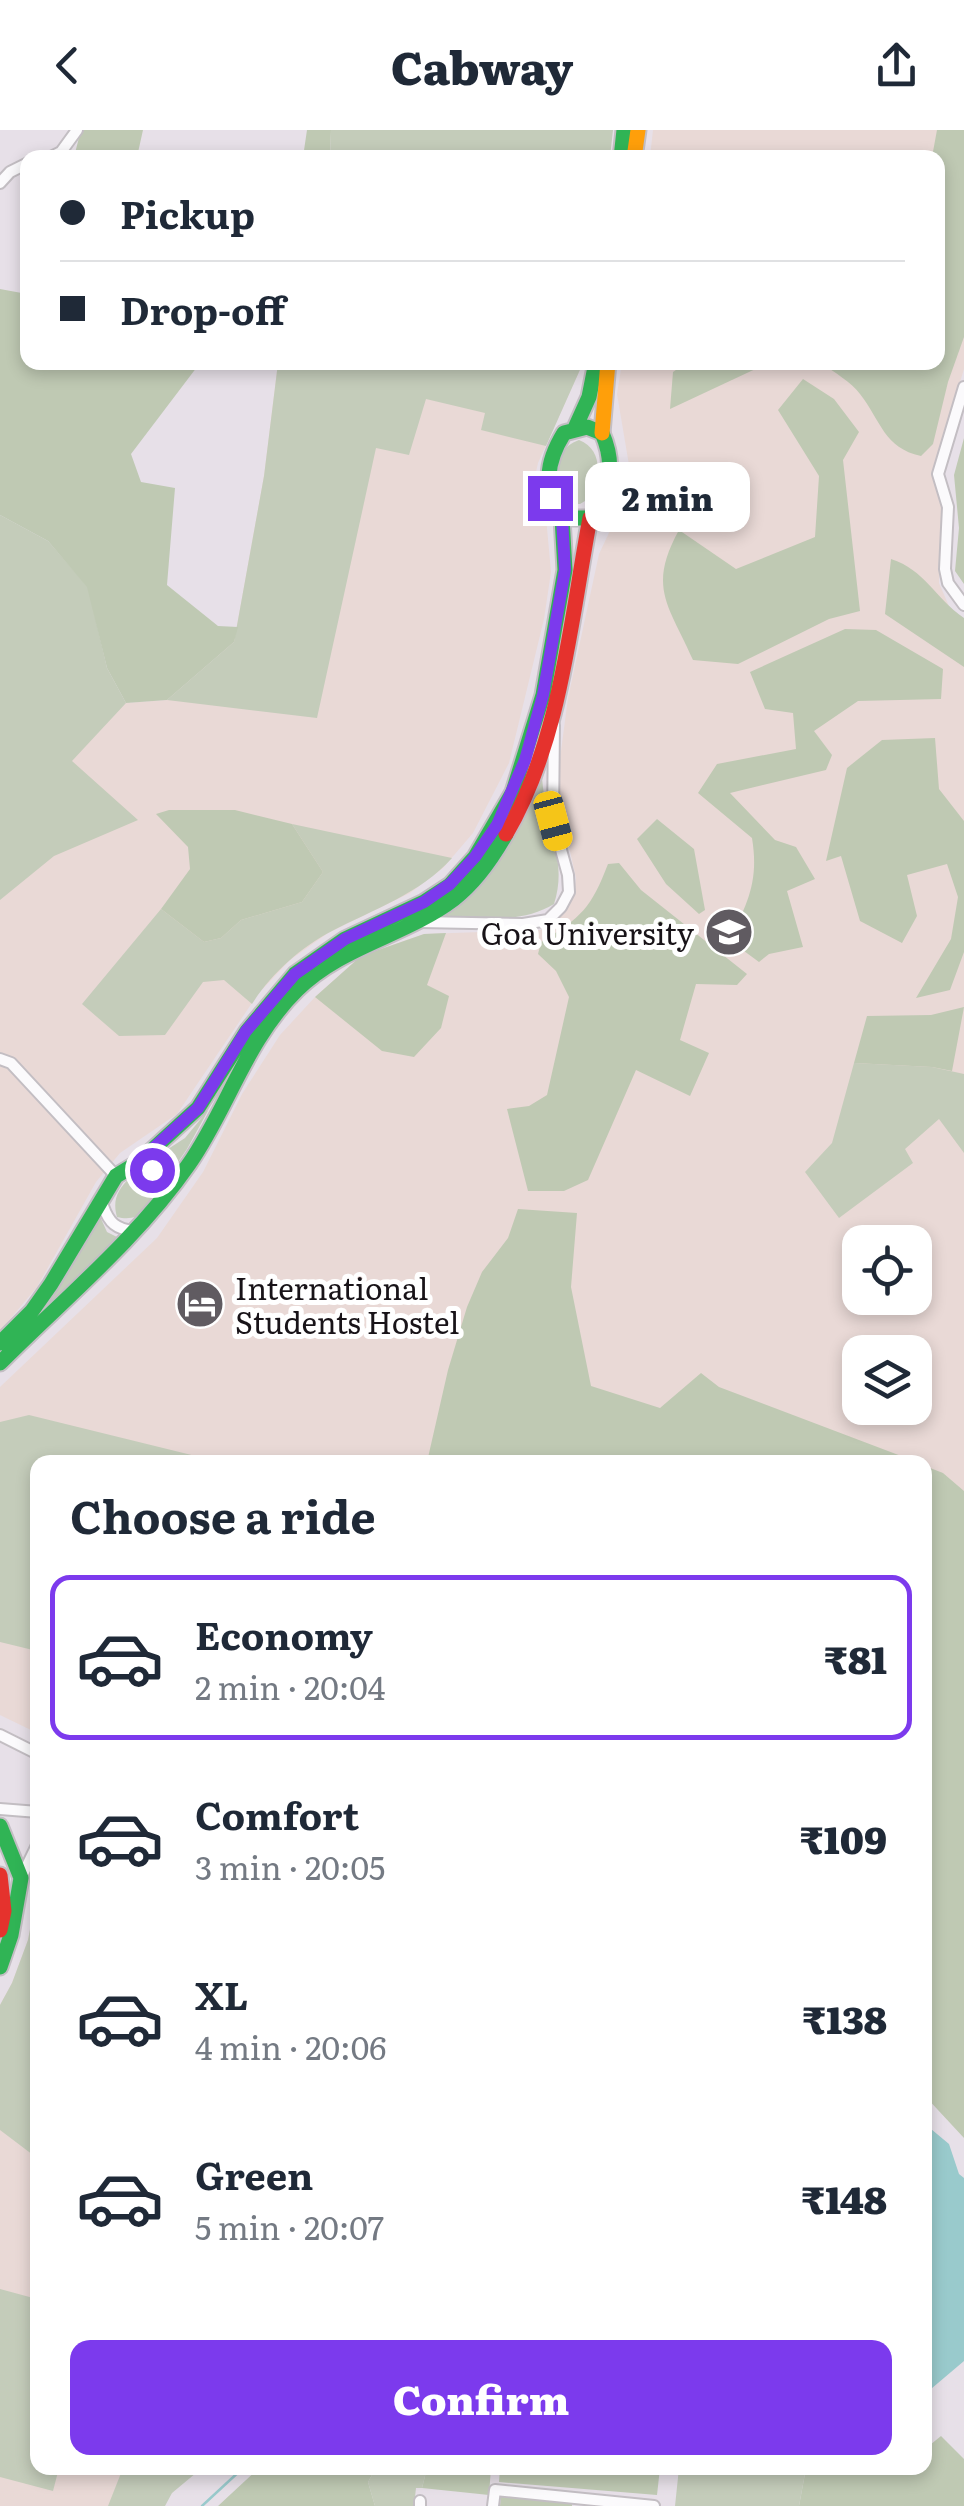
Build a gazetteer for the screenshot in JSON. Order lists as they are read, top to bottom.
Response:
{
  "places": {
    "school or university": ["Goa University"],
    "hotel": ["International Students Hostel"]
  },
  "page": {
    "header": "Cabway",
    "banner": ["Pickup", "Drop-off"],
    "bubble": "2 min",
    "heading": "Choose a ride",
    "list": [
      {
        "name": "Economy",
        "note": "2 min · 20:04",
        "value": "₹81"
      },
      {
        "name": "Comfort",
        "note": "3 min · 20:05",
        "value": "₹109"
      },
      {
        "name": "XL",
        "note": "4 min · 20:06",
        "value": "₹138"
      },
      {
        "name": "Green",
        "note": "5 min · 20:07",
        "value": "₹148"
      }
    ],
    "buttons": "Confirm"
  }
}
